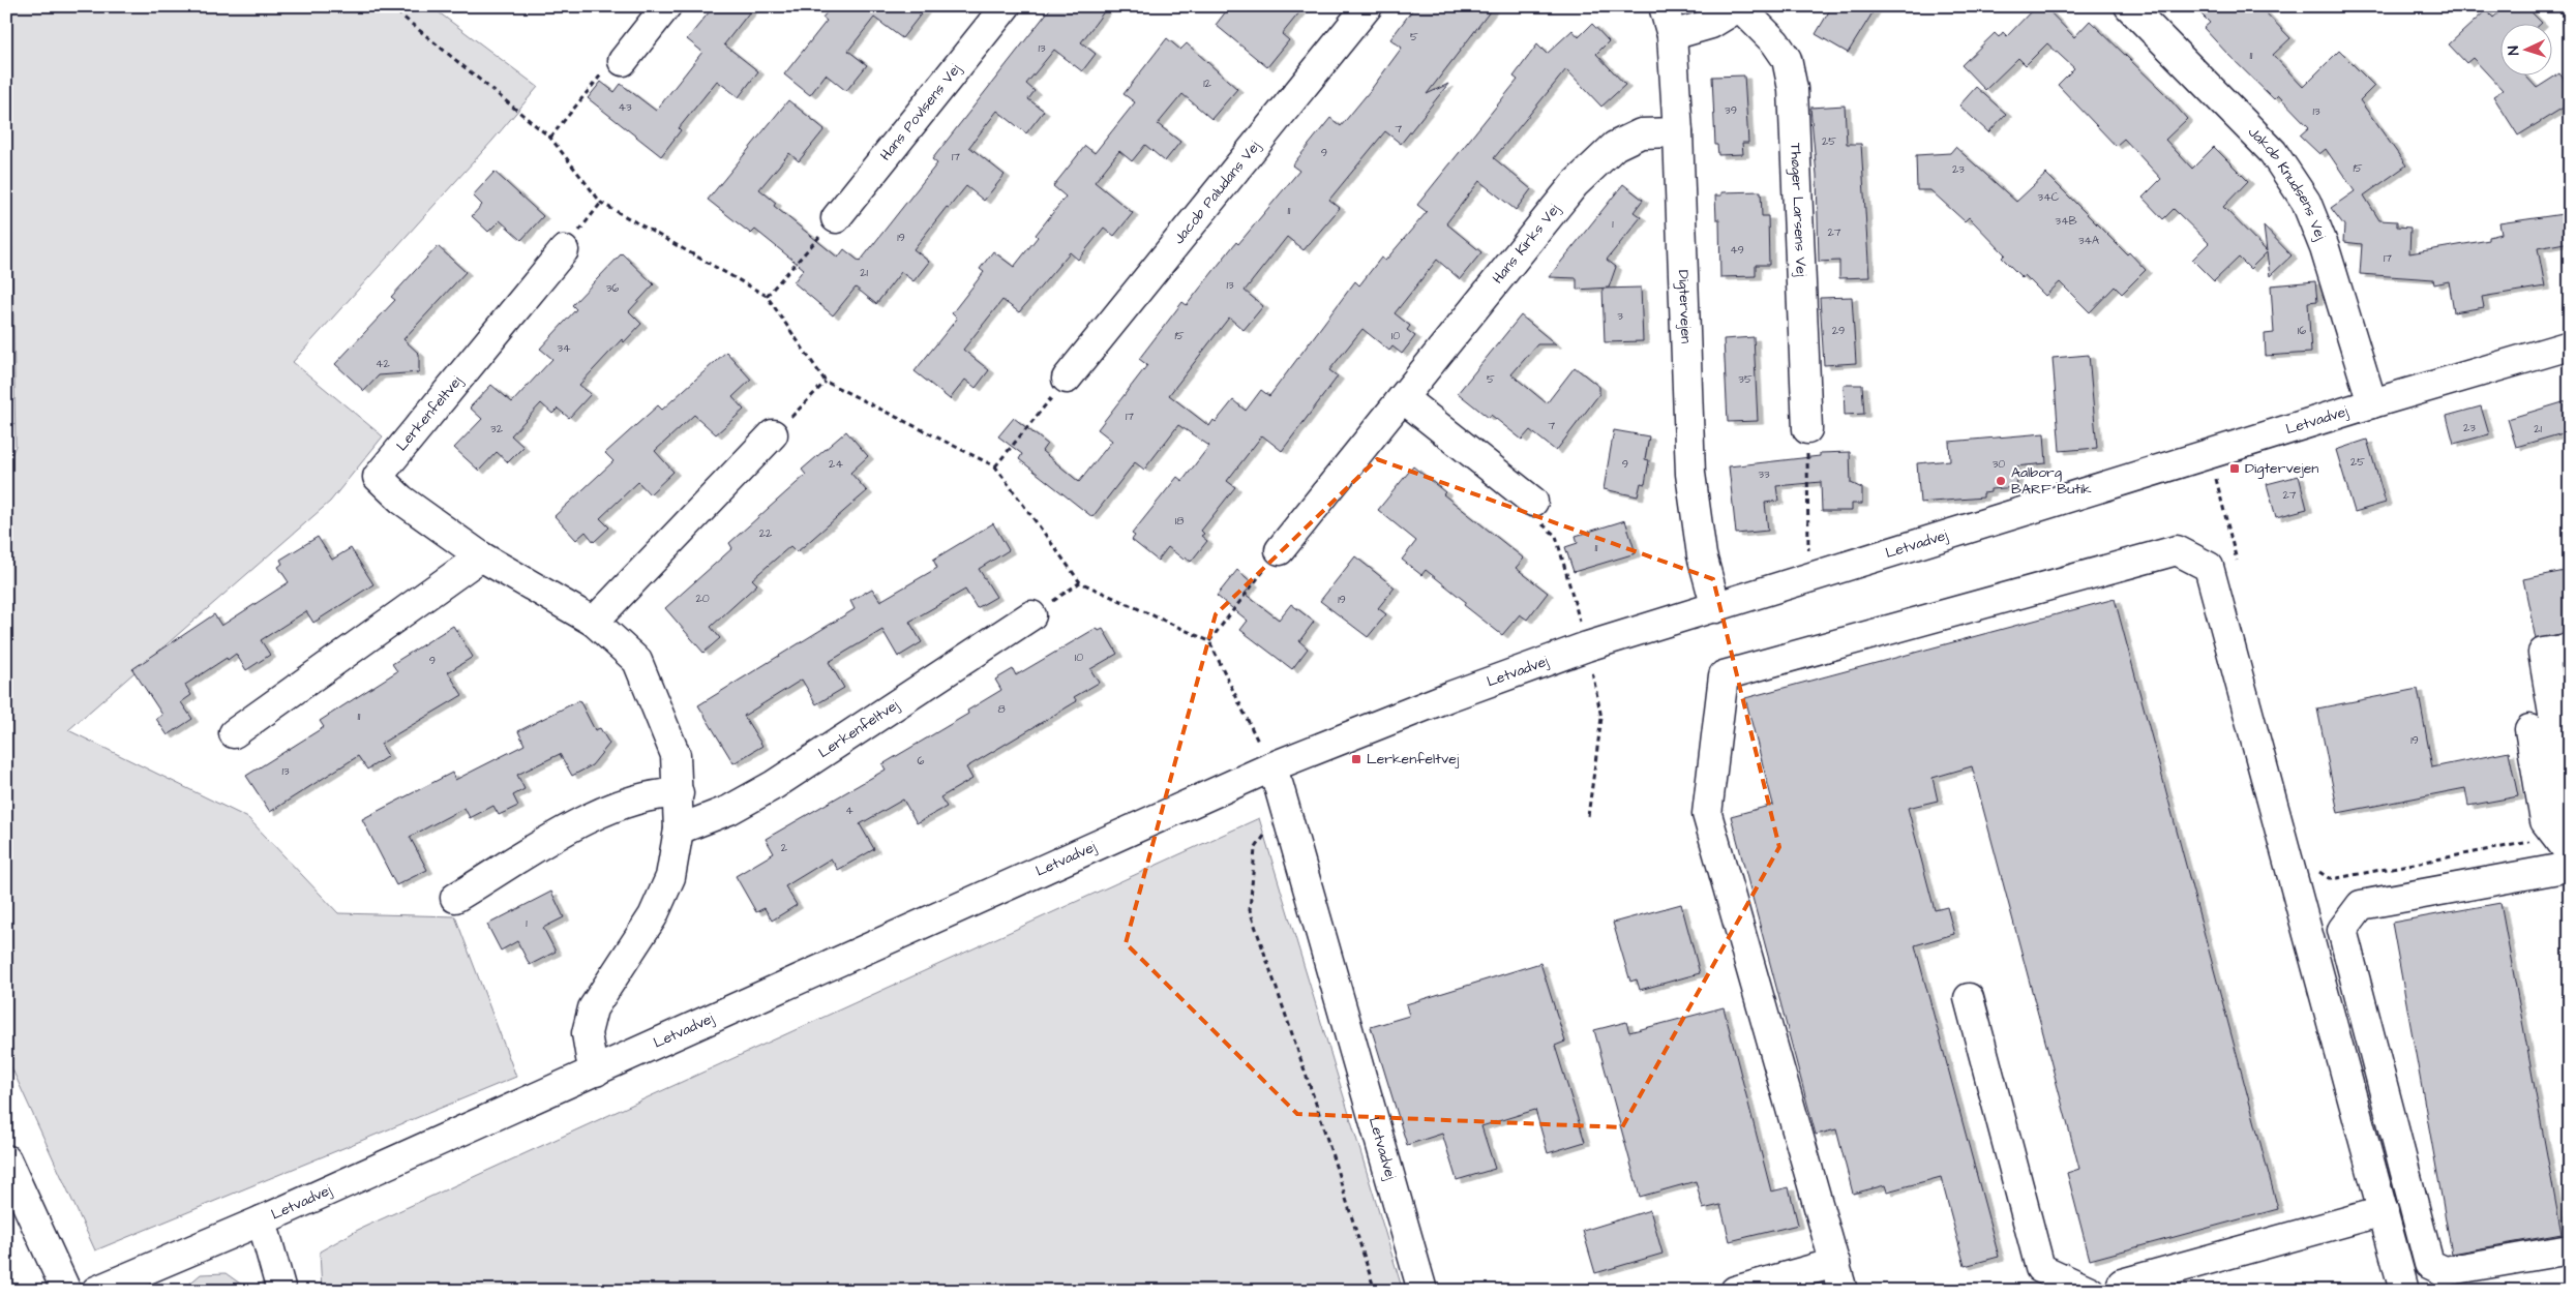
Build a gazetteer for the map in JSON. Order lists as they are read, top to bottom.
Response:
{
  "streets": {
    "main road": [
      "Hans Povlsens Vej",
      "Jakob Knudsens Vej",
      "Jacob Paludans Vej",
      "Thøger Larsens Vej",
      "Hans Kirks Vej",
      "Digtervejen",
      "Lerkenfeltvej",
      "Letvadvej"
    ]
  },
  "crossings": [
    ["Jakob Knudsens Vej", "Letvadvej"],
    ["Thøger Larsens Vej", "Digtervejen"],
    ["Hans Kirks Vej", "Digtervejen"],
    ["Digtervejen", "Letvadvej"],
    ["Lerkenfeltvej", "Letvadvej"]
  ],
  "places": {
    "transit": ["Digtervejen", "Lerkenfeltvej"],
    "other": ["Aalborg BARF Butik"]
  },
  "house_numbers": [
    "5",
    "13",
    "11",
    "12",
    "43",
    "39",
    "13",
    "7",
    "25",
    "9",
    "17",
    "15",
    "23",
    "34C",
    "11",
    "34B",
    "1",
    "27",
    "19",
    "34A",
    "49",
    "17",
    "21",
    "13",
    "36",
    "3",
    "29",
    "16",
    "15",
    "10",
    "34",
    "42",
    "5",
    "35",
    "17",
    "7",
    "23",
    "32",
    "21",
    "25",
    "24",
    "9",
    "30",
    "33",
    "27",
    "18",
    "22",
    "11",
    "20",
    "19",
    "10",
    "9",
    "8",
    "11",
    "19",
    "6",
    "13",
    "4",
    "2",
    "1"
  ],
  "north": "left"
}
